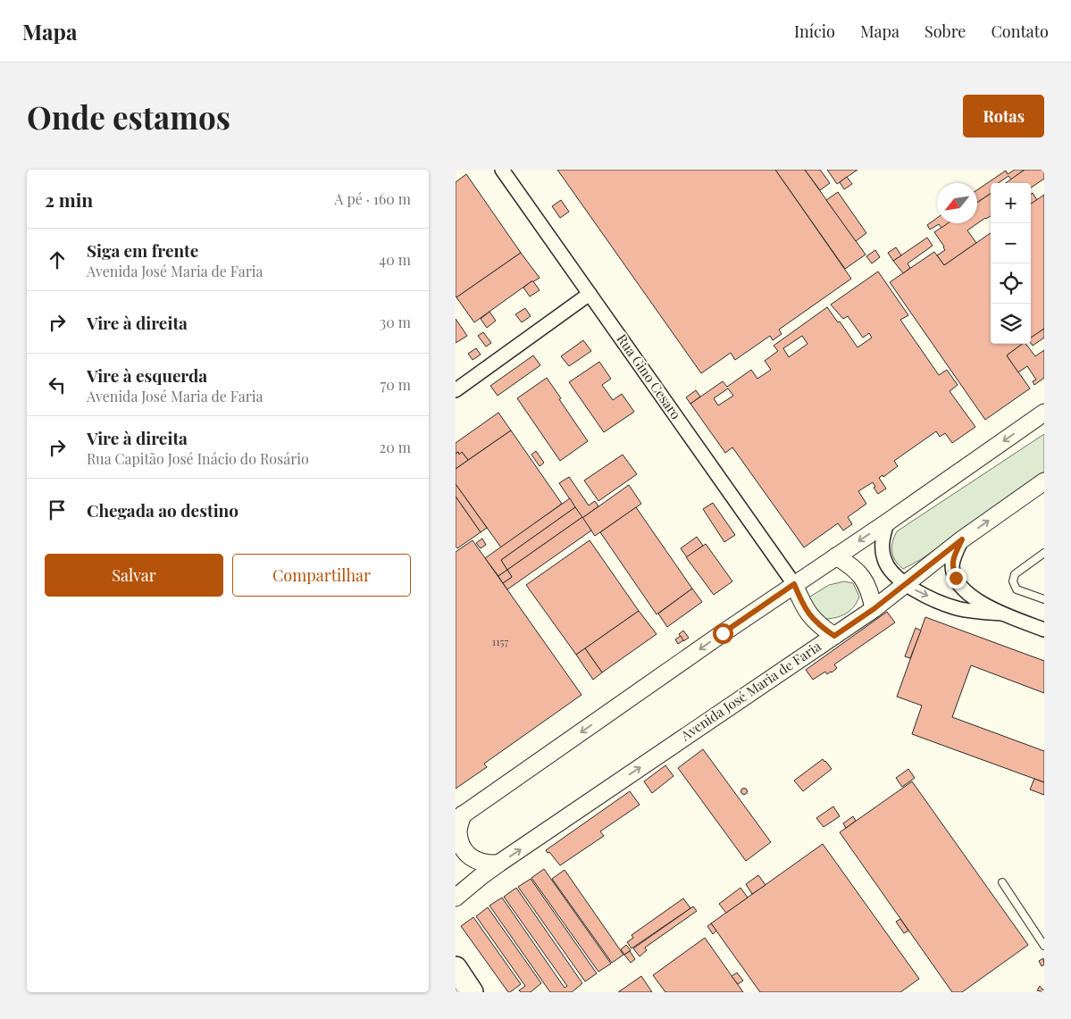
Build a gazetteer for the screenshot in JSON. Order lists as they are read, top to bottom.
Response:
{
  "streets": {
    "street": ["Rua Gino Cesaro", "Avenida José Maria de Faria"]
  },
  "crossings": [
    ["Rua Gino Cesaro", "Avenida José Maria de Faria"]
  ],
  "house_numbers": ["1157"],
  "north": "bottom left",
  "page": {
    "header": "Mapa",
    "nav": [
      "Início",
      "Mapa",
      "Sobre",
      "Contato"
    ],
    "buttons": [
      "Rotas",
      ["Salvar", "Compartilhar"]
    ],
    "title": "Onde estamos",
    "heading": ["2 min", "A pé · 160 m"],
    "map_buttons": ["+", "−"],
    "list": [
      ["Siga em frente", "Avenida José Maria de Faria", "40 m"],
      ["Vire à direita", "30 m"],
      ["Vire à esquerda", "Avenida José Maria de Faria", "70 m"],
      ["Vire à direita", "Rua Capitão José Inácio do Rosário", "20 m"],
      "Chegada ao destino"
    ]
  }
}
